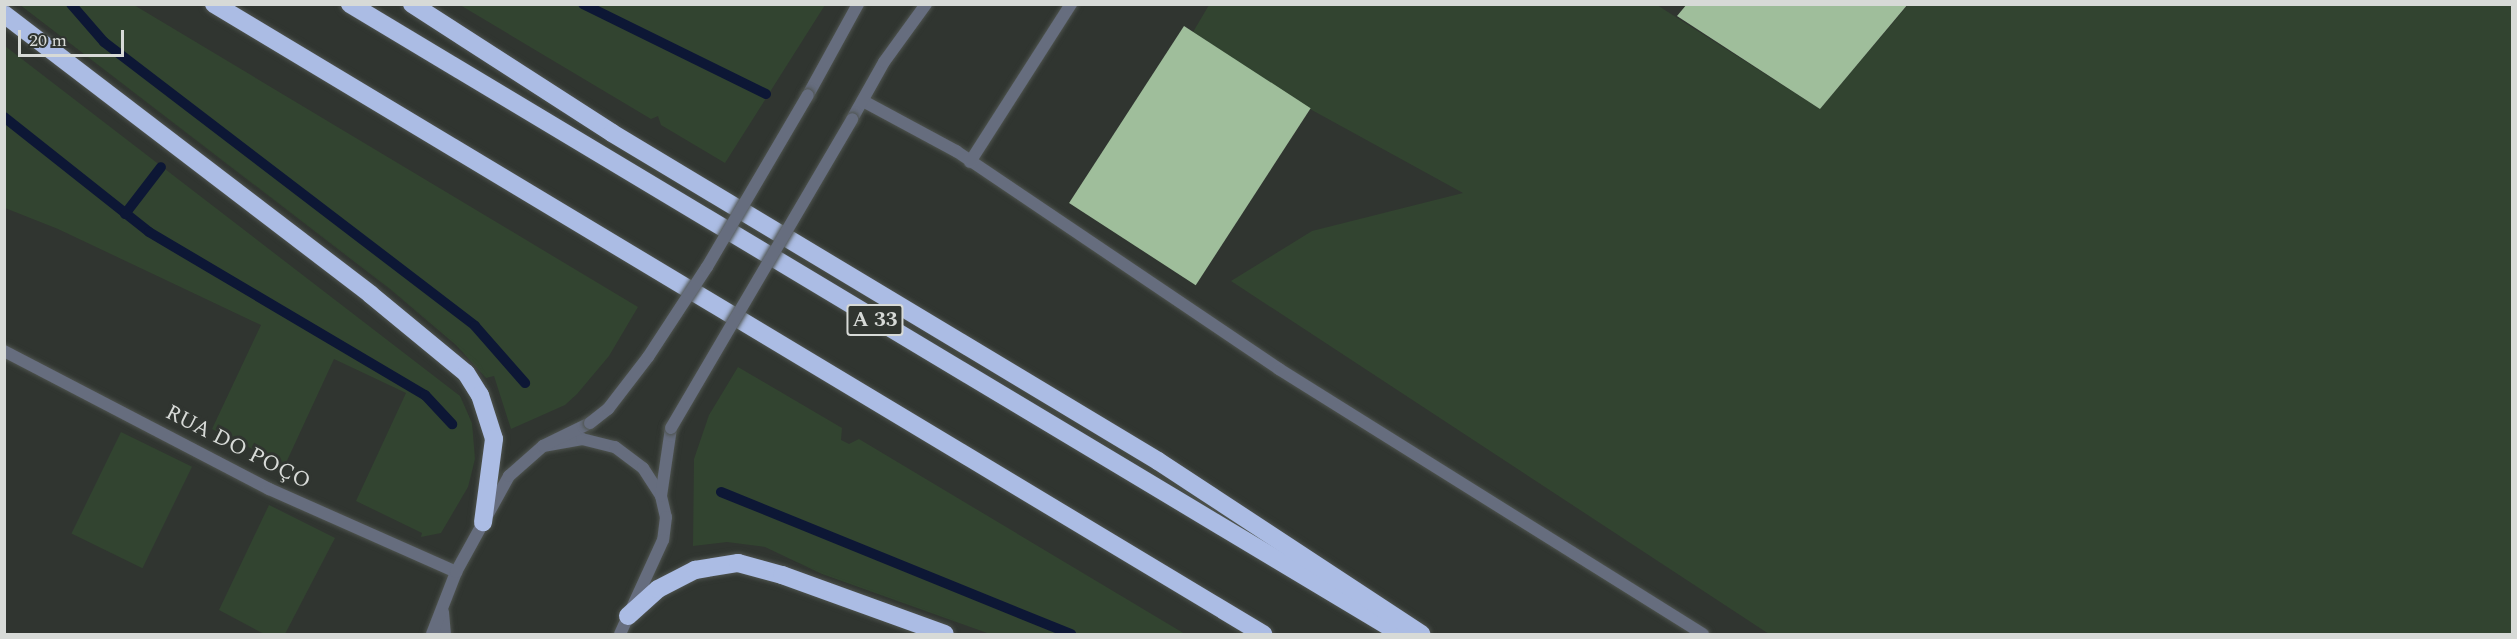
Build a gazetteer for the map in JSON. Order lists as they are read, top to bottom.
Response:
{
  "streets": {
    "highway": ["A 33"],
    "street": ["RUA DO POÇO"]
  },
  "scale_bar": "20 m"
}
